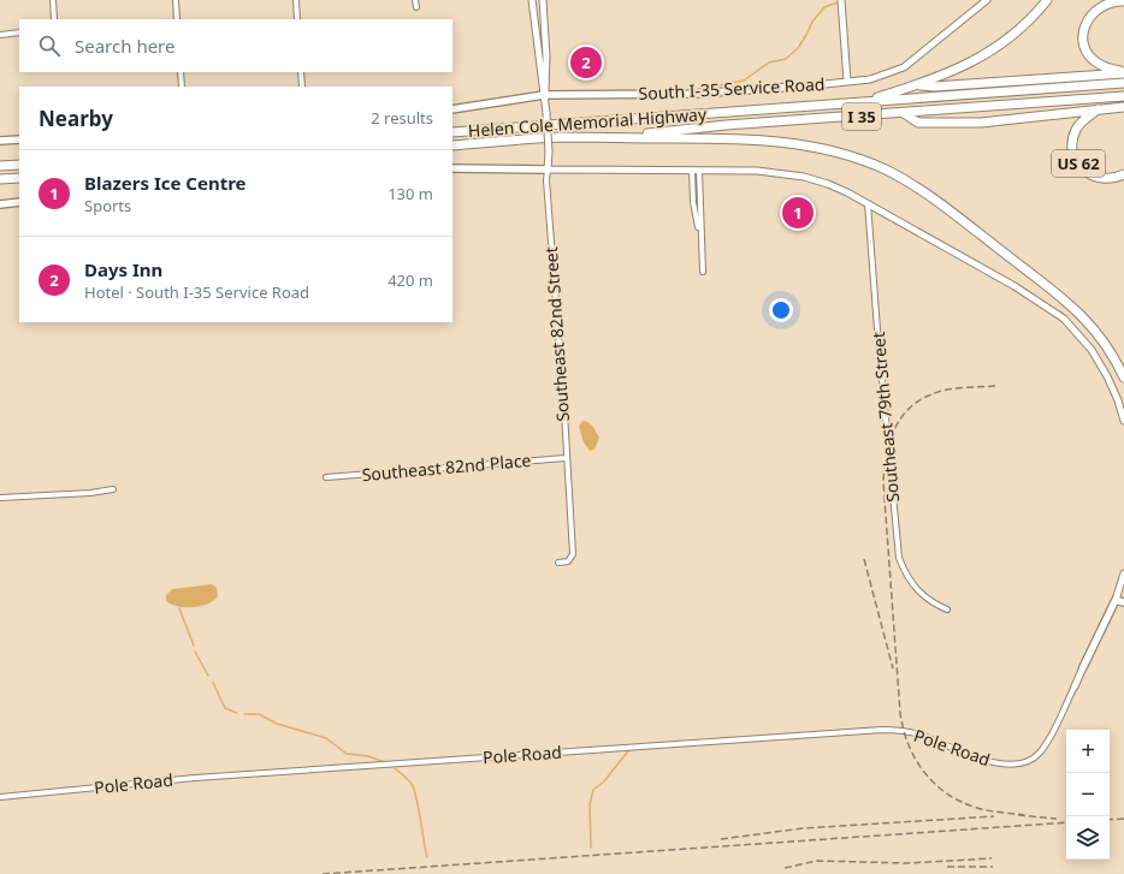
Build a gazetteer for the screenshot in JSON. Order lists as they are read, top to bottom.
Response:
{
  "streets": {
    "highway": ["I 35", "Helen Cole Memorial Highway", "US 62"],
    "main road": ["South I-35 Service Road"],
    "street": [
      "Southeast 82nd Street",
      "Southeast 79th Street",
      "Southeast 82nd Place",
      "Pole Road"
    ]
  },
  "crossings": [
    ["South I-35 Service Road", "Southeast 82nd Street"],
    ["I 35", "Helen Cole Memorial Highway"],
    ["Southeast 82nd Street", "Southeast 82nd Place"]
  ],
  "page": {
    "search": "Search here",
    "pins": ["2", "1"],
    "heading": ["Nearby", "2 results"],
    "list": [
      {
        "mark": "1",
        "name": "Blazers Ice Centre",
        "note": "Sports",
        "value": "130 m"
      },
      {
        "mark": "2",
        "name": "Days Inn",
        "note": "Hotel · South I-35 Service Road",
        "value": "420 m"
      }
    ],
    "map_buttons": ["+", "−"]
  }
}
